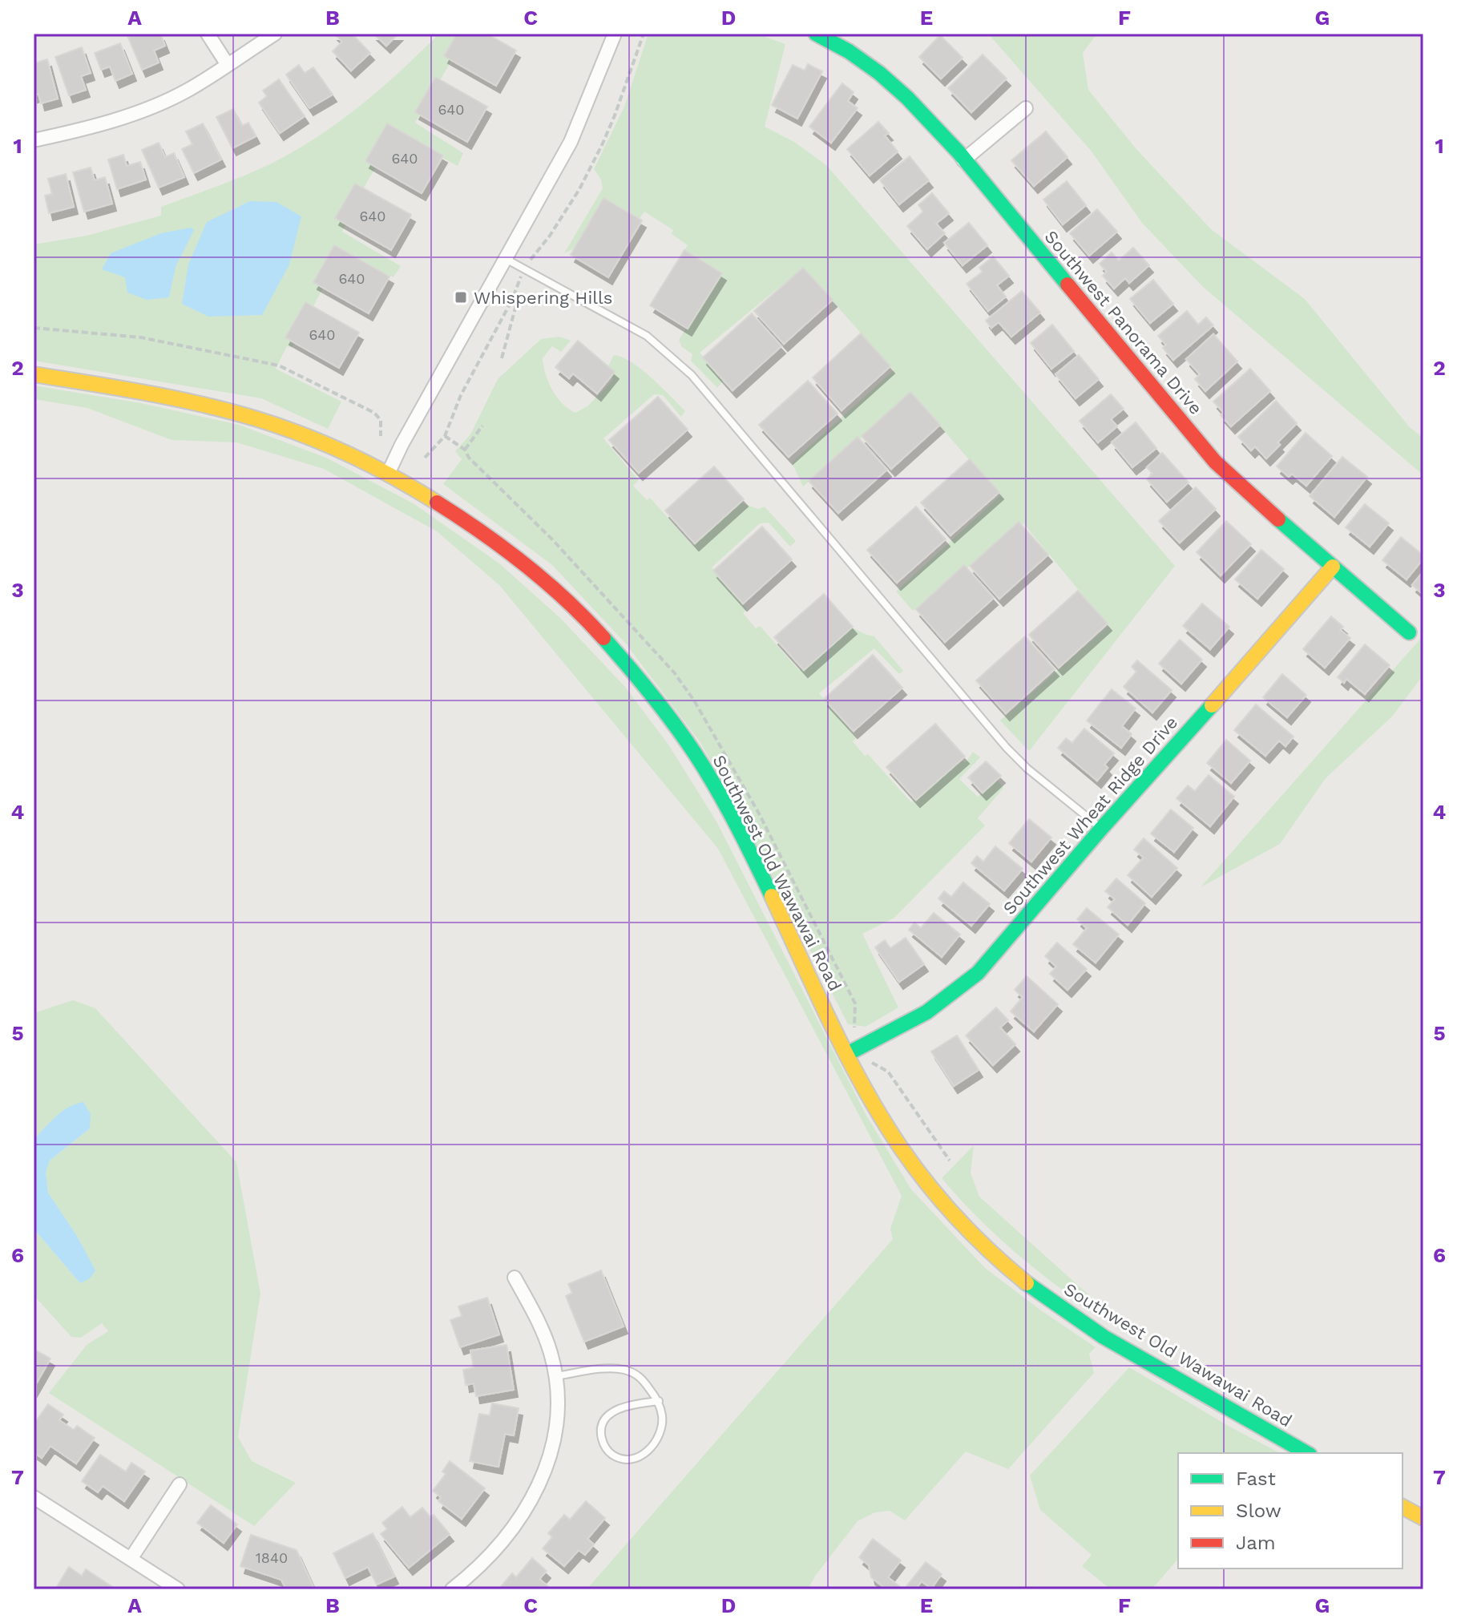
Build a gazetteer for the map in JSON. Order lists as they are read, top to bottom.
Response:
{
  "streets": {
    "main road": ["Southwest Panorama Drive", "Southwest Wheat Ridge Drive", "Southwest Old Wawawai Road"]
  },
  "crossings": [
    ["Southwest Panorama Drive", "Southwest Wheat Ridge Drive"],
    ["Southwest Wheat Ridge Drive", "Southwest Old Wawawai Road"]
  ],
  "places": {
    "transit": ["Whispering Hills"]
  },
  "house_numbers": [
    "640",
    "640",
    "640",
    "640",
    "640",
    "1840"
  ],
  "legend": ["Fast", "Slow", "Jam"],
  "grid": {
    "columns": [
      "A",
      "B",
      "C",
      "D",
      "E",
      "F",
      "G"
    ],
    "rows": [
      "1",
      "2",
      "3",
      "4",
      "5",
      "6",
      "7"
    ]
  }
}
